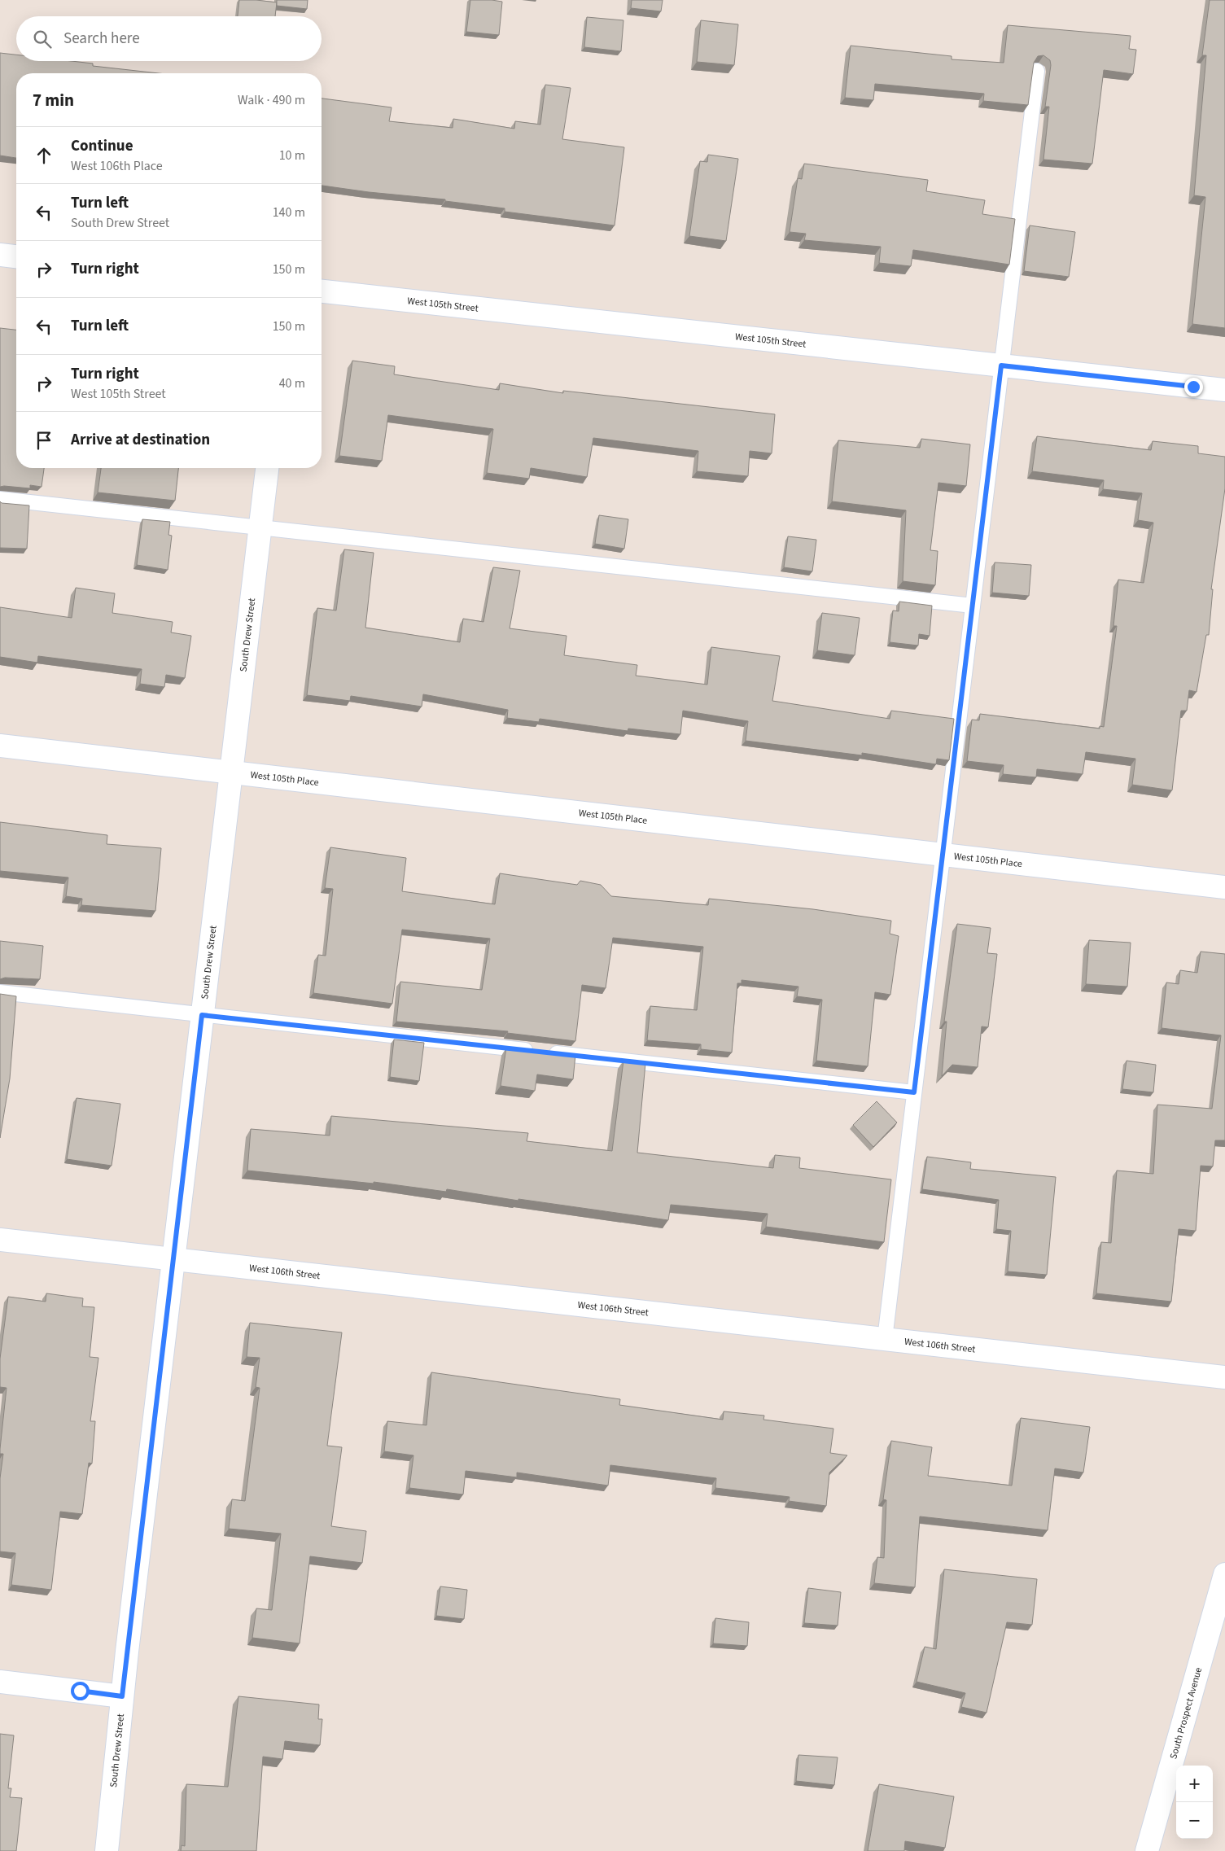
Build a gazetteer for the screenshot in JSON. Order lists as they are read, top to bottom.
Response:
{
  "streets": {
    "street": [
      "West 105th Street",
      "South Drew Street",
      "West 105th Place",
      "West 106th Street",
      "South Prospect Avenue"
    ]
  },
  "crossings": [
    ["South Drew Street", "West 105th Place"],
    ["South Drew Street", "West 106th Street"]
  ],
  "page": {
    "search": "Search here",
    "heading": ["7 min", "Walk · 490 m"],
    "list": [
      ["Continue", "West 106th Place", "10 m"],
      ["Turn left", "South Drew Street", "140 m"],
      ["Turn right", "150 m"],
      ["Turn left", "150 m"],
      ["Turn right", "West 105th Street", "40 m"],
      "Arrive at destination"
    ],
    "map_buttons": ["+", "−"]
  }
}
